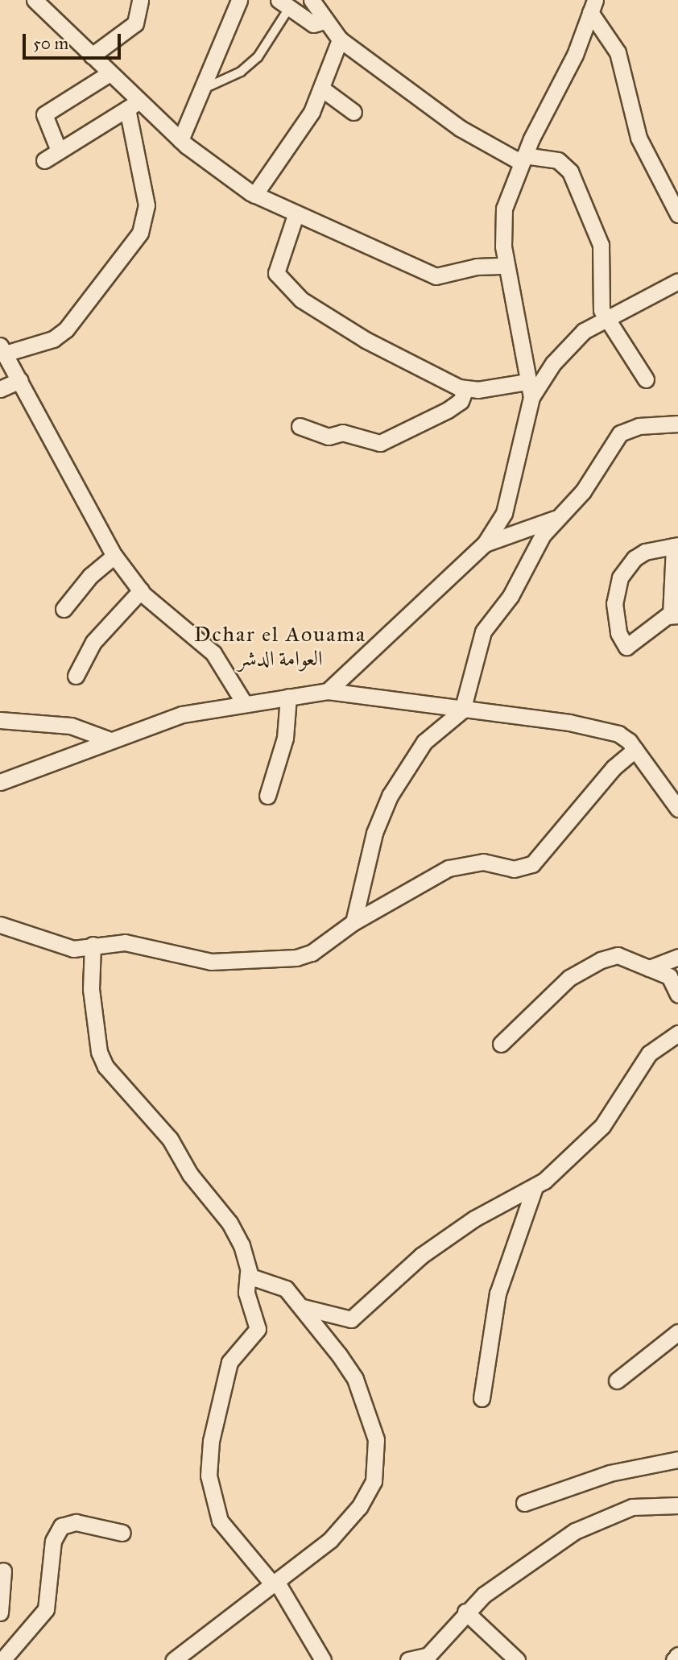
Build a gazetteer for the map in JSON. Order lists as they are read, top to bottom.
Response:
{
  "districts": ["Dchar el Aouama العوامة الدشر"],
  "scale_bar": "50 m"
}
